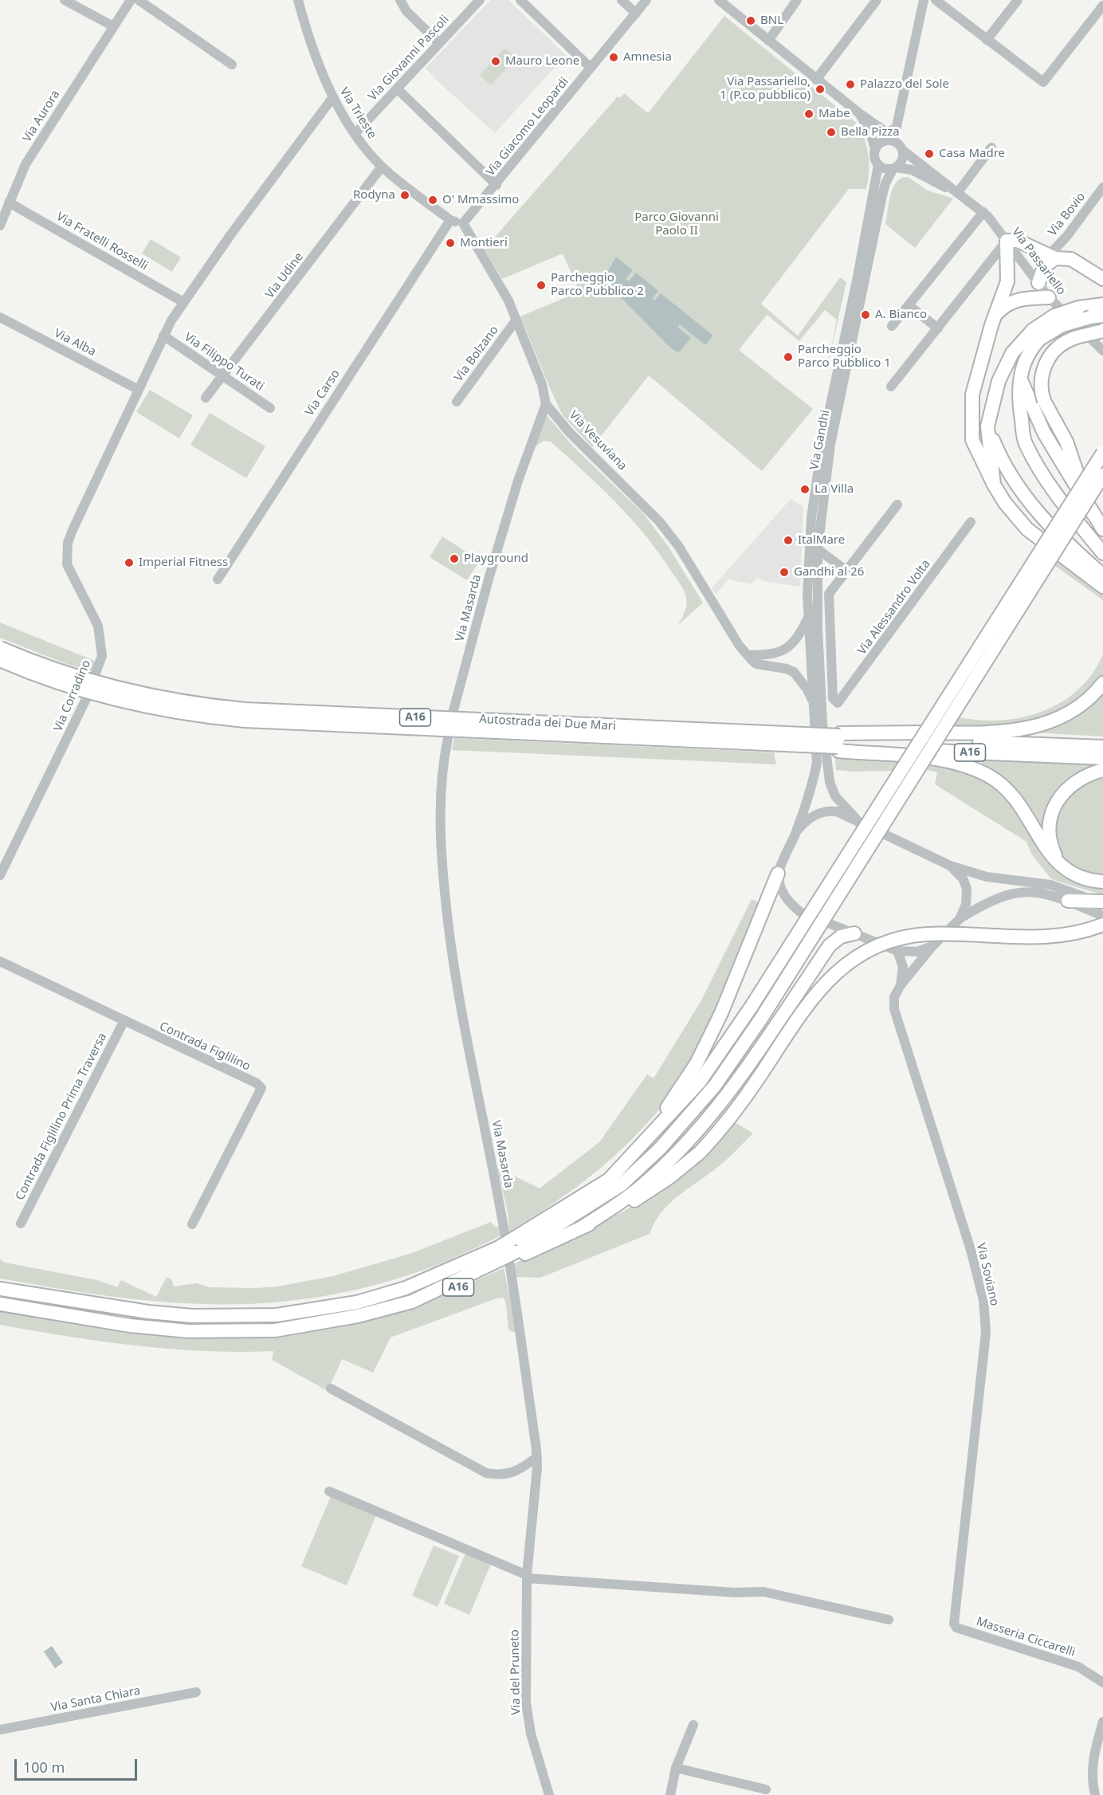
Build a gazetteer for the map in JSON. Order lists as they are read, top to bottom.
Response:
{
  "streets": {
    "highway": ["A16", "Autostrada dei Due Mari"],
    "street": [
      "Via Giovanni Pascoli",
      "Via Trieste",
      "Via Aurora",
      "Via Giacomo Leopardi",
      "Via Bovio",
      "Via Fratelli Rosselli",
      "Via Passariello",
      "Via Udine",
      "Via Alba",
      "Via Bolzano",
      "Via Filippo Turati",
      "Via Carso",
      "Via Gandhi",
      "Via Vesuviana",
      "Via Alessandro Volta",
      "Via Masarda",
      "Via Corradino",
      "Contrada Figlilino",
      "Contrada Figlilino Prima Traversa",
      "Via Soviano",
      "Masseria Ciccarelli",
      "Via del Pruneto",
      "Via Santa Chiara"
    ]
  },
  "crossings": [
    ["Via Giovanni Pascoli", "Via Trieste"],
    ["Via Trieste", "Via Giacomo Leopardi"],
    ["Via Trieste", "Via Udine"],
    ["Via Trieste", "Via Carso"],
    ["Via Trieste", "Via Vesuviana"],
    ["Via Trieste", "Via Corradino"],
    ["Via Aurora", "Via Fratelli Rosselli"],
    ["Via Giacomo Leopardi", "Via Vesuviana"],
    ["Via Fratelli Rosselli", "Via Corradino"],
    ["Via Passariello", "Via Gandhi"],
    ["Via Udine", "Via Filippo Turati"],
    ["Via Alba", "Via Corradino"],
    ["Via Bolzano", "Via Vesuviana"],
    ["Via Filippo Turati", "Via Corradino"],
    ["Via Gandhi", "Via Vesuviana"],
    ["Via Vesuviana", "Via Masarda"],
    ["Via Masarda", "Via del Pruneto"],
    ["Contrada Figlilino", "Contrada Figlilino Prima Traversa"],
    ["Via Soviano", "Masseria Ciccarelli"]
  ],
  "parks": ["Parco Giovanni Paolo II"],
  "places": [
    "BNL",
    "Amnesia",
    "Mauro Leone",
    "Palazzo del Sole",
    "Via Passariello, 1 (P.co pubblico)",
    "Mabe",
    "Bella Pizza",
    "Casa Madre",
    "Rodyna",
    "O' Mmassimo",
    "Montieri",
    "Parcheggio Parco Pubblico 2",
    "A. Bianco",
    "Parcheggio Parco Pubblico 1",
    "La Villa",
    "ItalMare",
    "Playground",
    "Imperial Fitness",
    "Gandhi al 26"
  ],
  "scale_bar": "100 m"
}
